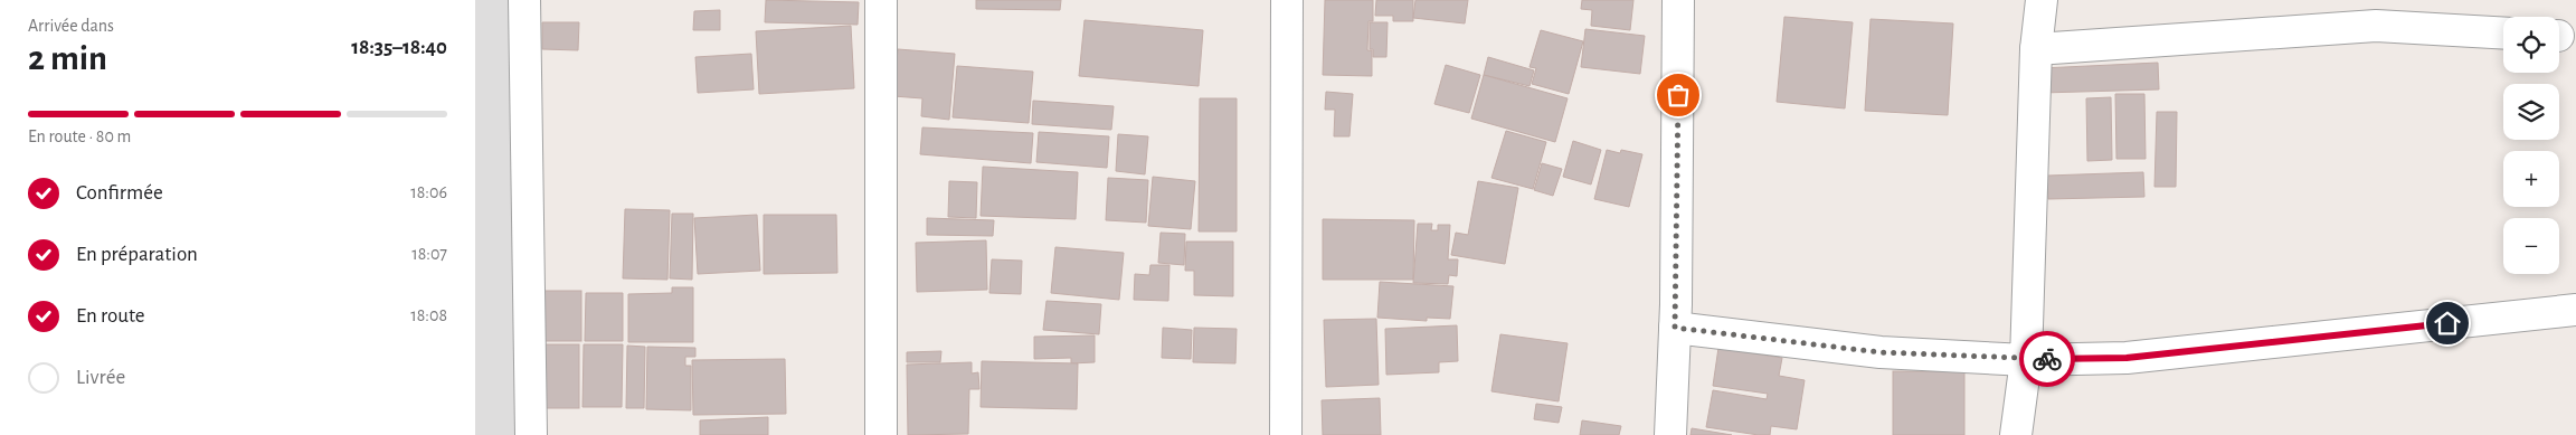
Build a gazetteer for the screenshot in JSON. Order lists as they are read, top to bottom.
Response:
{
  "page": {
    "heading": ["2 min", "Arrivée dans", "18:35–18:40"],
    "map_buttons": ["+", "−"],
    "bar": "En route · 80 m",
    "list": [
      ["Confirmée", "18:06"],
      ["En préparation", "18:07"],
      ["En route", "18:08"],
      "Livrée"
    ]
  }
}
